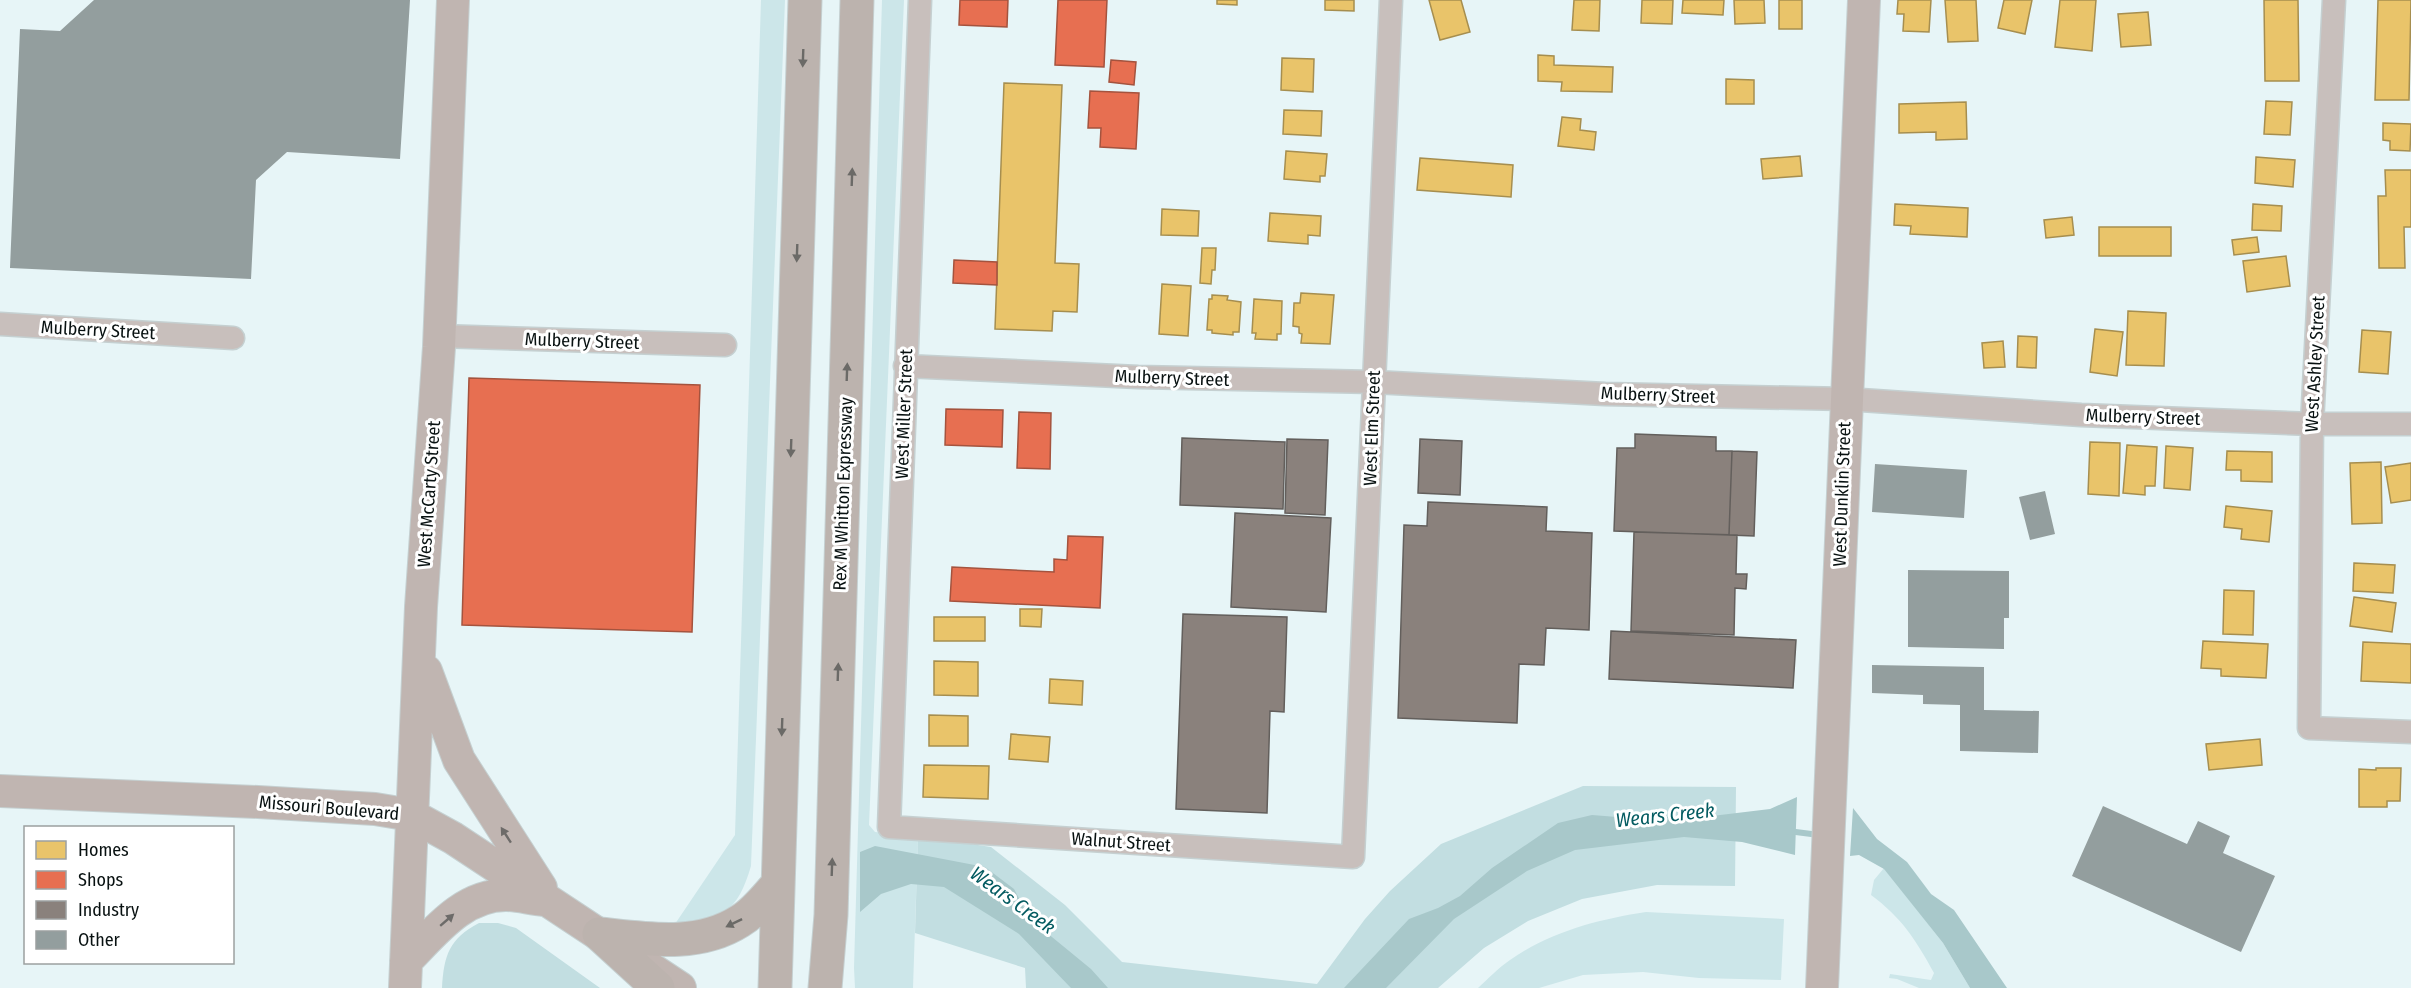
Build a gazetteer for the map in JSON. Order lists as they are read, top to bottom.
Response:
{
  "streets": {
    "highway": ["Rex M Whitton Expressway"],
    "main road": ["West McCarty Street", "West Dunklin Street", "Missouri Boulevard"],
    "street": [
      "Mulberry Street",
      "West Ashley Street",
      "West Miller Street",
      "West Elm Street",
      "Walnut Street"
    ]
  },
  "crossings": [
    ["Mulberry Street", "West Ashley Street"],
    ["Mulberry Street", "West Miller Street"],
    ["Mulberry Street", "West Elm Street"],
    ["Mulberry Street", "West McCarty Street"],
    ["Mulberry Street", "West Dunklin Street"],
    ["West Miller Street", "Walnut Street"],
    ["West Elm Street", "Walnut Street"],
    ["West McCarty Street", "Missouri Boulevard"]
  ],
  "water": ["Wears Creek"],
  "legend": [
    "Homes",
    "Shops",
    "Industry",
    "Other"
  ]
}
